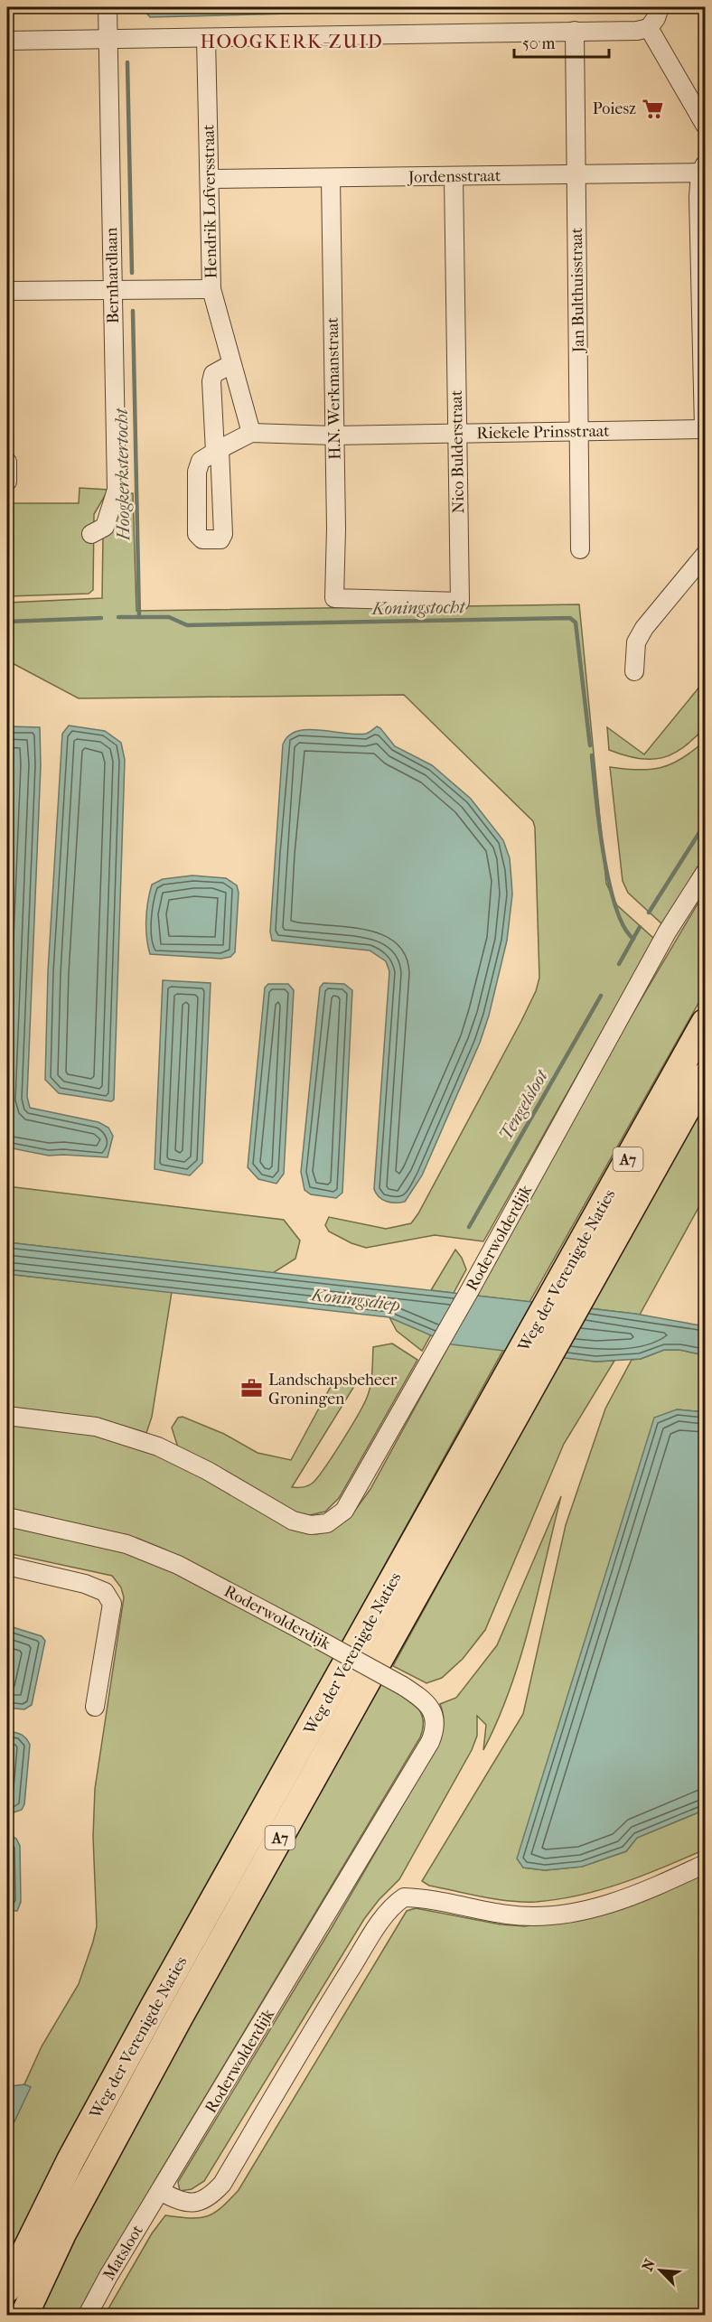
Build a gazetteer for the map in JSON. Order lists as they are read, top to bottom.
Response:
{
  "streets": {
    "highway": ["A7", "Weg der Verenigde Naties"],
    "street": [
      "Jordensstraat",
      "Hendrik Lofversstraat",
      "Bernhardlaan",
      "Jan Bulthuisstraat",
      "H.N. Werkmanstraat",
      "Riekele Prinsstraat",
      "Nico Bulderstraat",
      "Roderwolderdijk",
      "Matsloot"
    ]
  },
  "crossings": [
    ["Jordensstraat", "Hendrik Lofversstraat"],
    ["Jordensstraat", "Jan Bulthuisstraat"],
    ["Jordensstraat", "H.N. Werkmanstraat"],
    ["Jordensstraat", "Nico Bulderstraat"],
    ["Hendrik Lofversstraat", "Riekele Prinsstraat"],
    ["Jan Bulthuisstraat", "Riekele Prinsstraat"],
    ["H.N. Werkmanstraat", "Riekele Prinsstraat"],
    ["H.N. Werkmanstraat", "Nico Bulderstraat"],
    ["Riekele Prinsstraat", "Nico Bulderstraat"],
    ["Roderwolderdijk", "Matsloot"]
  ],
  "districts": ["HOOGKERK-ZUID"],
  "water": [
    "Hoogkerkstertocht",
    "Koningstocht",
    "Tengelsloot",
    "Koningsdiep"
  ],
  "places": {
    "supermarket": ["Poiesz"],
    "office": ["Landschapsbeheer Groningen"]
  },
  "scale_bar": "50 m",
  "north": "top left"
}
